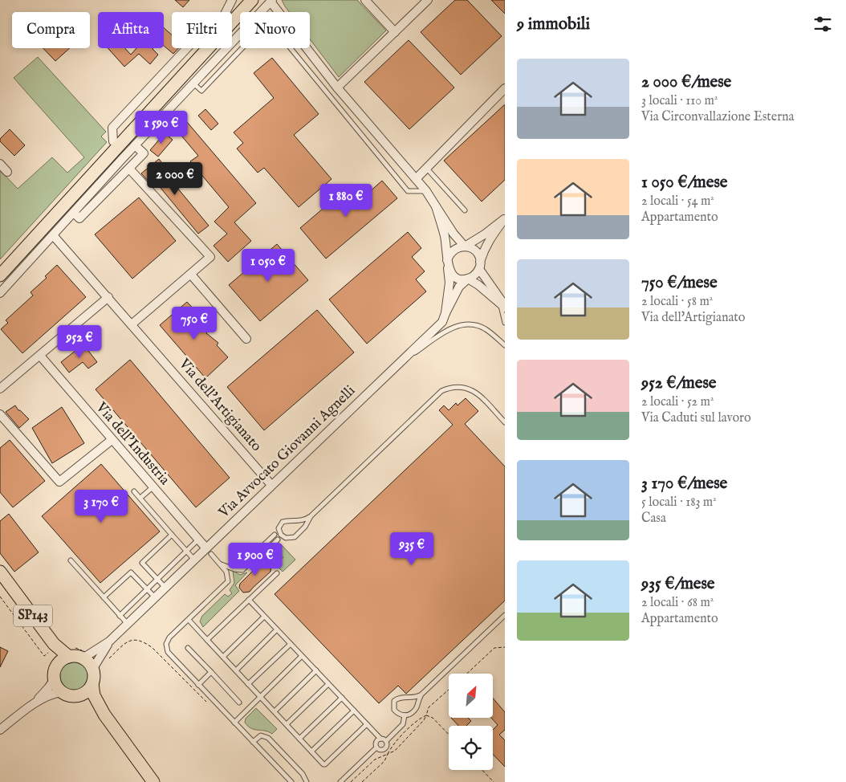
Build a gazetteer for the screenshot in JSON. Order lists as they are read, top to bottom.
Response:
{
  "streets": {
    "main road": ["SP143"],
    "street": ["Via dell'Artigianato", "Via dell'Industria", "Via Avvocato Giovanni Agnelli"]
  },
  "crossings": [
    ["Via dell'Artigianato", "Via Avvocato Giovanni Agnelli"],
    ["Via dell'Industria", "Via Avvocato Giovanni Agnelli"],
    ["Via Avvocato Giovanni Agnelli", "SP143"]
  ],
  "north": "top right",
  "page": {
    "heading": "9 immobili",
    "chip": [
      "Compra",
      "Affitta",
      "Filtri",
      "Nuovo"
    ],
    "list": [
      {
        "name": "2 000 €/mese",
        "note": "3 locali · 110 m² · Via Circonvallazione Esterna"
      },
      {
        "name": "1 050 €/mese",
        "note": "2 locali · 54 m² · Appartamento"
      },
      {
        "name": "750 €/mese",
        "note": "2 locali · 58 m² · Via dell'Artigianato"
      },
      {
        "name": "952 €/mese",
        "note": "2 locali · 52 m² · Via Caduti sul lavoro"
      },
      {
        "name": "3 170 €/mese",
        "note": "5 locali · 183 m² · Casa"
      },
      {
        "name": "935 €/mese",
        "note": "2 locali · 68 m² · Appartamento"
      }
    ],
    "price": [
      "1 590 €",
      "2 000 €",
      "1 880 €",
      "1 050 €",
      "750 €",
      "952 €",
      "3 170 €",
      "935 €",
      "1 900 €"
    ]
  }
}
